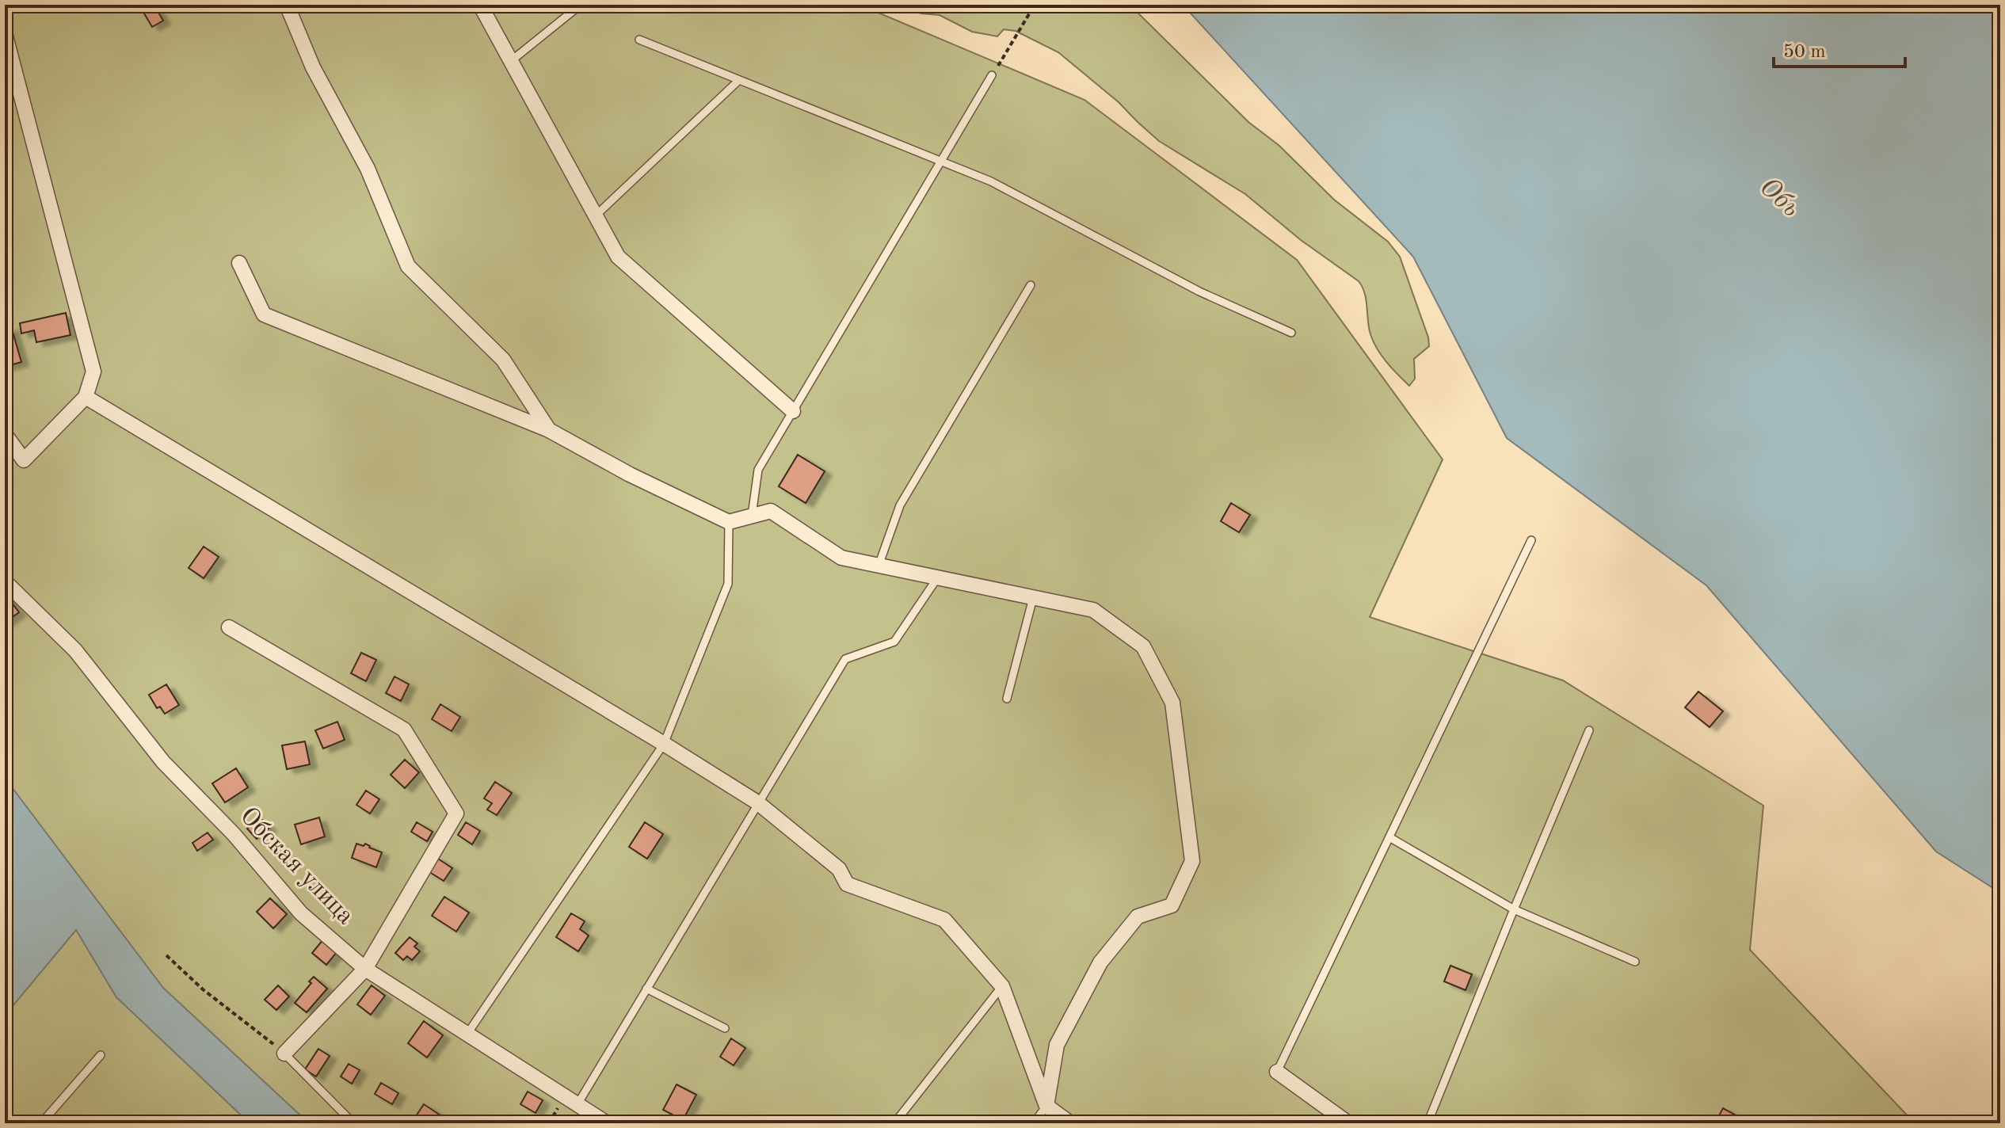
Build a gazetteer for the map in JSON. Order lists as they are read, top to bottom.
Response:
{
  "streets": {
    "street": ["Обская улица"]
  },
  "water": ["Обь"],
  "scale_bar": "50 m"
}
